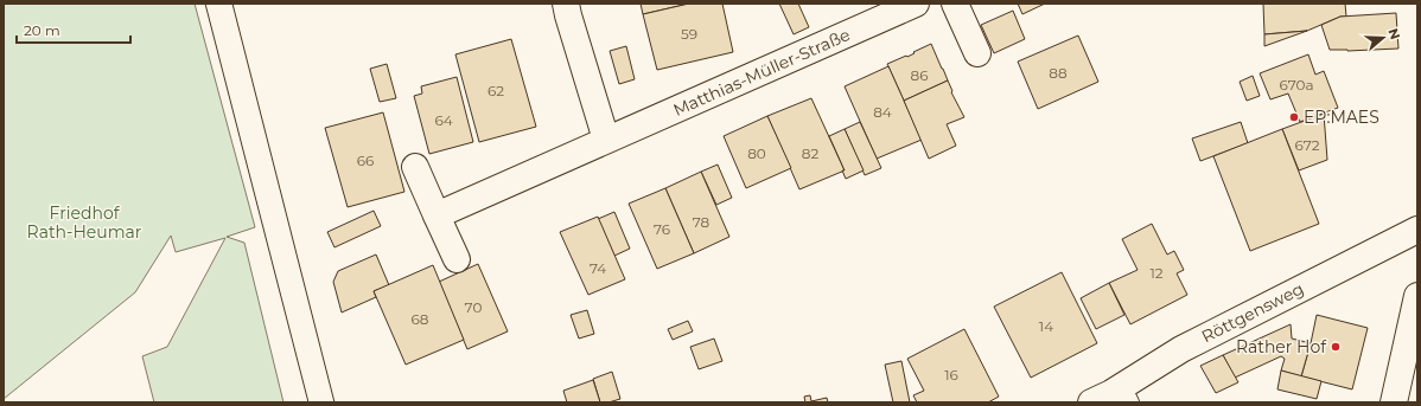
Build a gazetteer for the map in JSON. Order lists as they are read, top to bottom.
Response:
{
  "streets": {
    "street": ["Matthias-Müller-Straße", "Röttgensweg"]
  },
  "parks": ["Friedhof Rath-Heumar"],
  "places": ["EP:MAES", "Rather Hof"],
  "house_numbers": [
    "59",
    "88",
    "86",
    "670a",
    "62",
    "84",
    "64",
    "672",
    "80",
    "82",
    "66",
    "78",
    "76",
    "74",
    "12",
    "70",
    "68",
    "14",
    "16"
  ],
  "scale_bar": "20 m",
  "north": "right"
}
